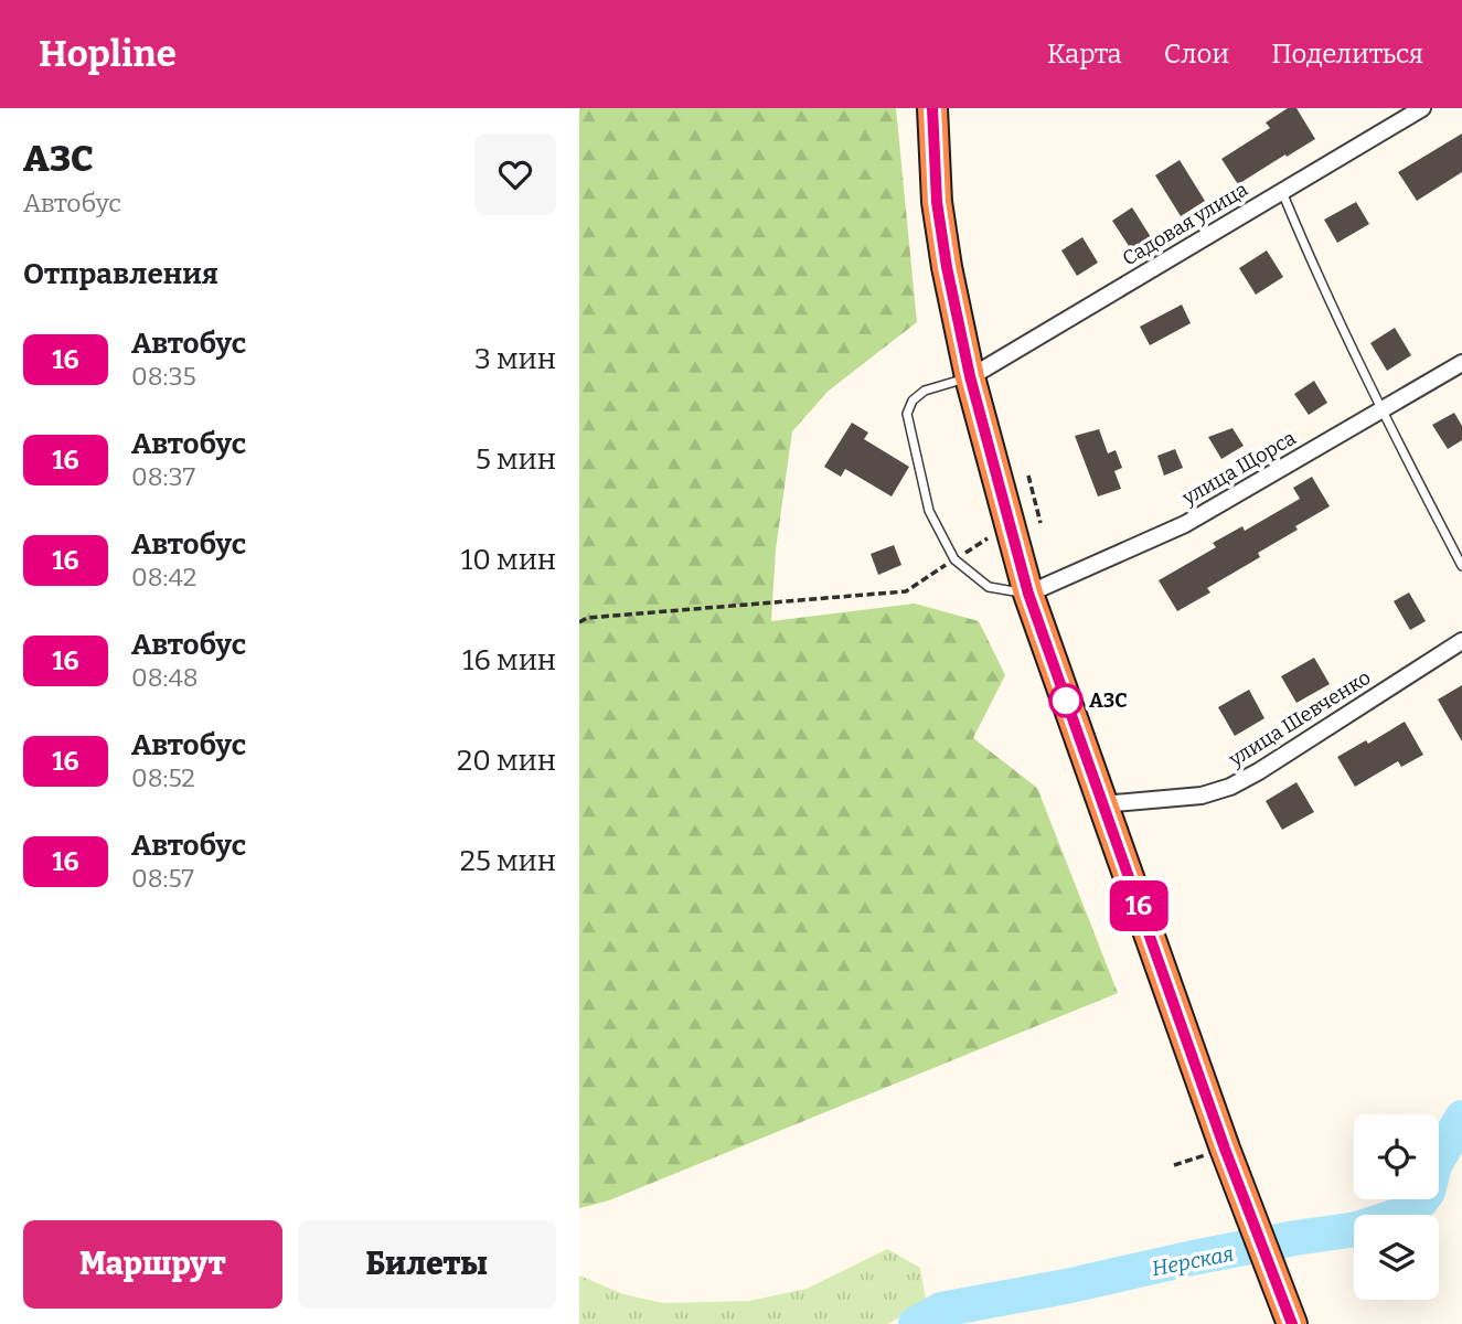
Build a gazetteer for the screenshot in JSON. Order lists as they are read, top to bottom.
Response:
{
  "streets": {
    "street": ["Садовая улица", "улица Щорса", "улица Шевченко"]
  },
  "water": ["Нерская"],
  "places": ["АЗС"],
  "lines": ["bus line 16"],
  "page": {
    "header": "Hopline",
    "nav": ["Карта", "Слои", "Поделиться"],
    "heading": [
      ["АЗС", "Автобус"],
      "Отправления"
    ],
    "on_map": "16",
    "list": [
      {
        "mark": "16",
        "name": "Автобус",
        "note": "08:35",
        "value": "3 мин"
      },
      {
        "mark": "16",
        "name": "Автобус",
        "note": "08:37",
        "value": "5 мин"
      },
      {
        "mark": "16",
        "name": "Автобус",
        "note": "08:42",
        "value": "10 мин"
      },
      {
        "mark": "16",
        "name": "Автобус",
        "note": "08:48",
        "value": "16 мин"
      },
      {
        "mark": "16",
        "name": "Автобус",
        "note": "08:52",
        "value": "20 мин"
      },
      {
        "mark": "16",
        "name": "Автобус",
        "note": "08:57",
        "value": "25 мин"
      }
    ],
    "buttons": ["Маршрут", "Билеты"]
  }
}
